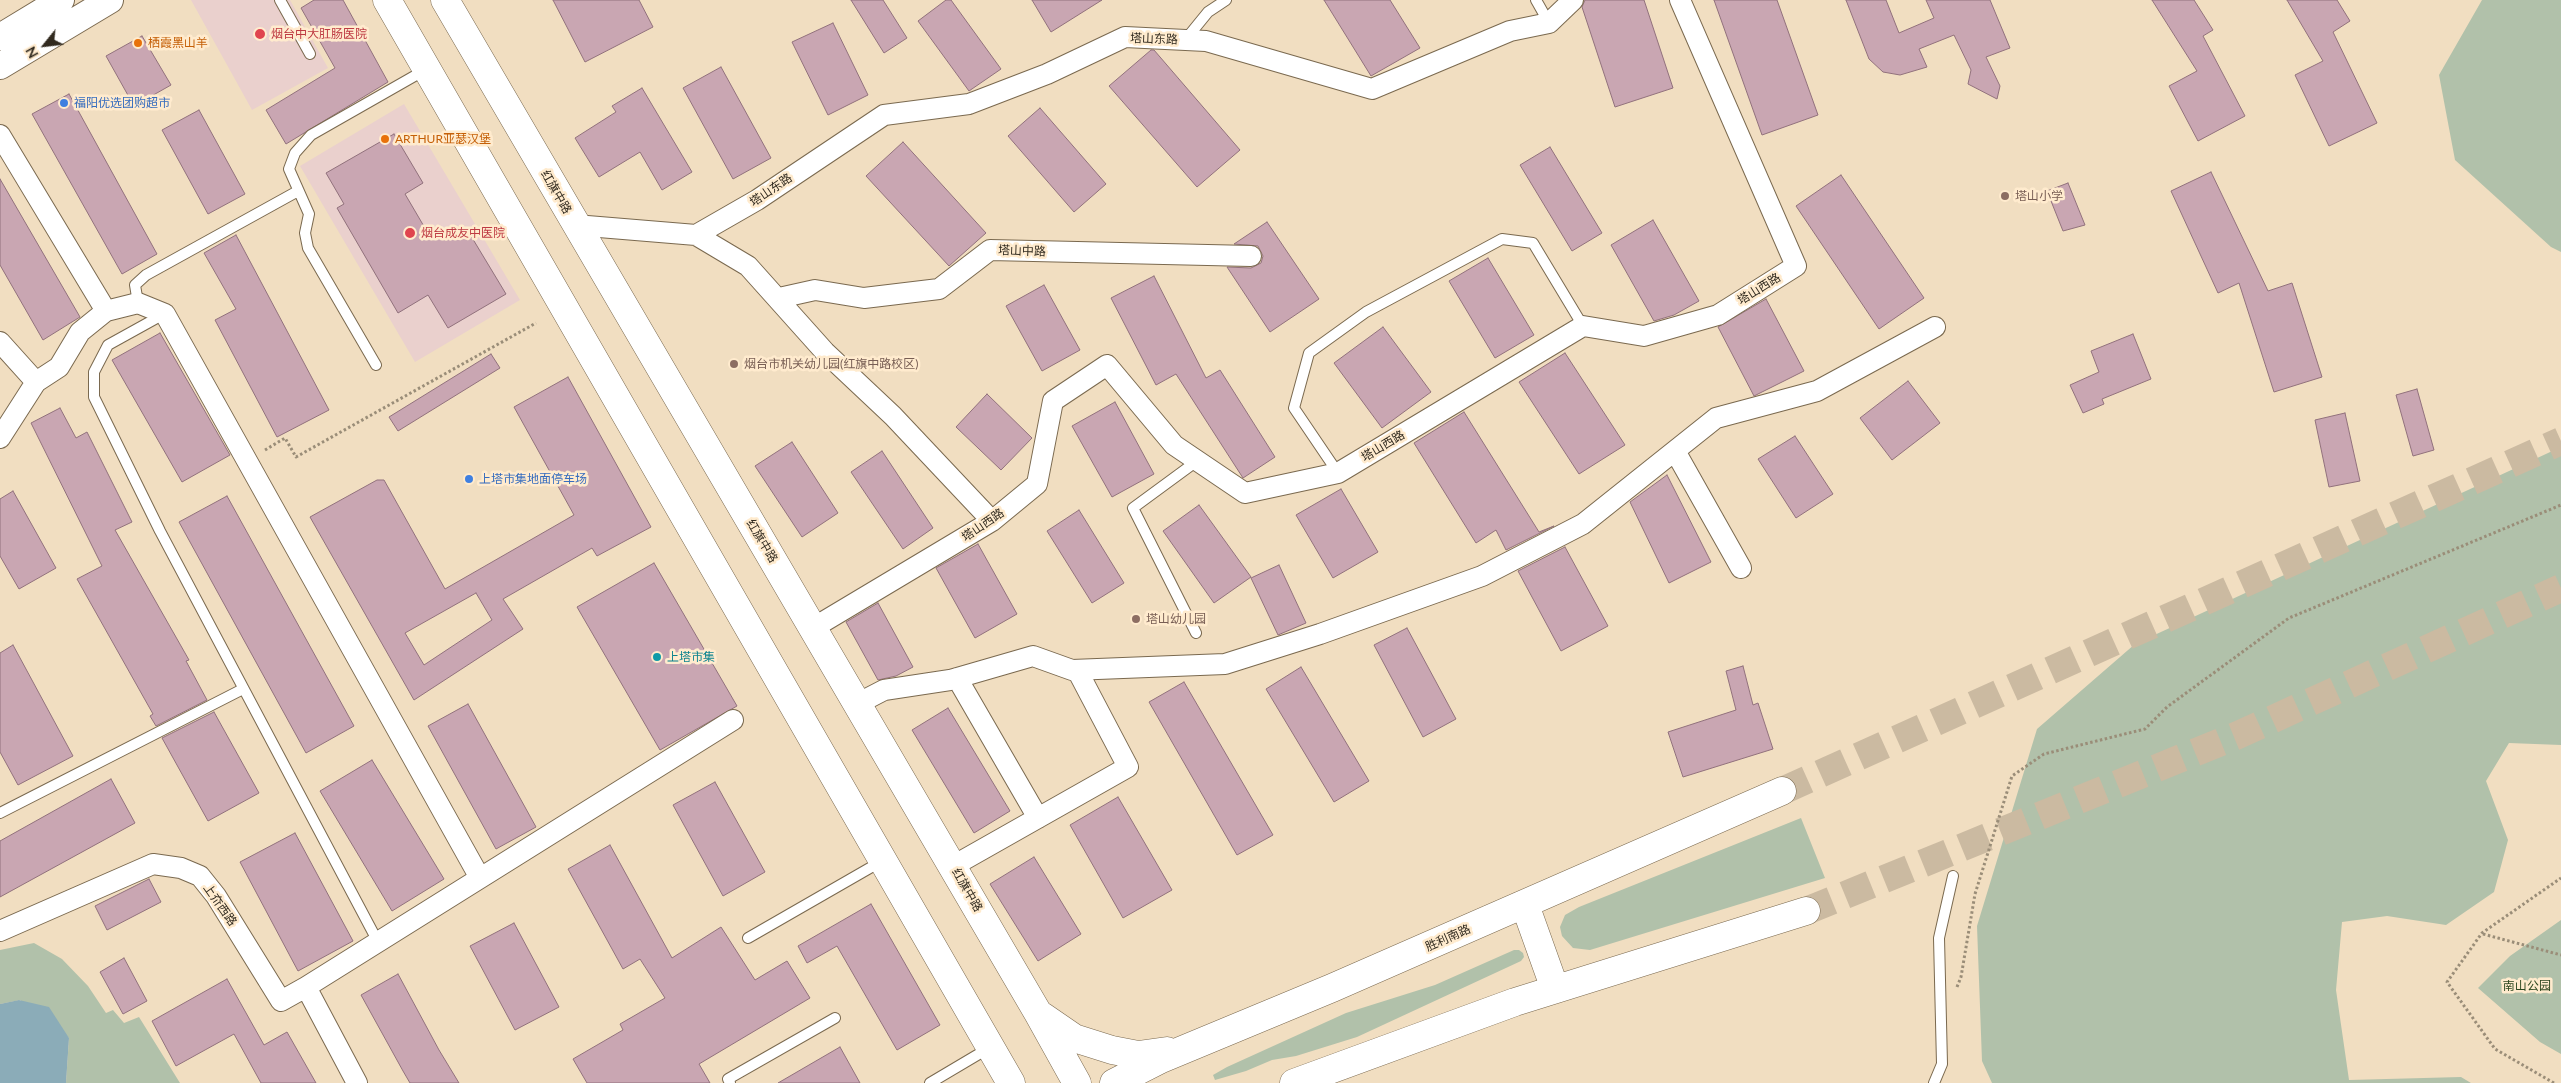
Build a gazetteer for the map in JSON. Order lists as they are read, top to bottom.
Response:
{
  "streets": {
    "main road": ["红旗中路", "胜利南路"],
    "street": [
      "塔山东路",
      "塔山中路",
      "塔山西路",
      "上夼西路"
    ]
  },
  "crossings": [
    ["红旗中路", "塔山西路"]
  ],
  "parks": ["南山公园"],
  "places": [
    "烟台中大肛肠医院",
    "栖霞黑山羊",
    "福阳优选团购超市",
    "ARTHUR亚瑟汉堡",
    "塔山小学",
    "烟台成友中医院",
    "烟台市机关幼儿园(红旗中路校区)",
    "上塔市集地面停车场",
    "塔山幼儿园",
    "上塔市集"
  ],
  "north": "bottom left"
}
